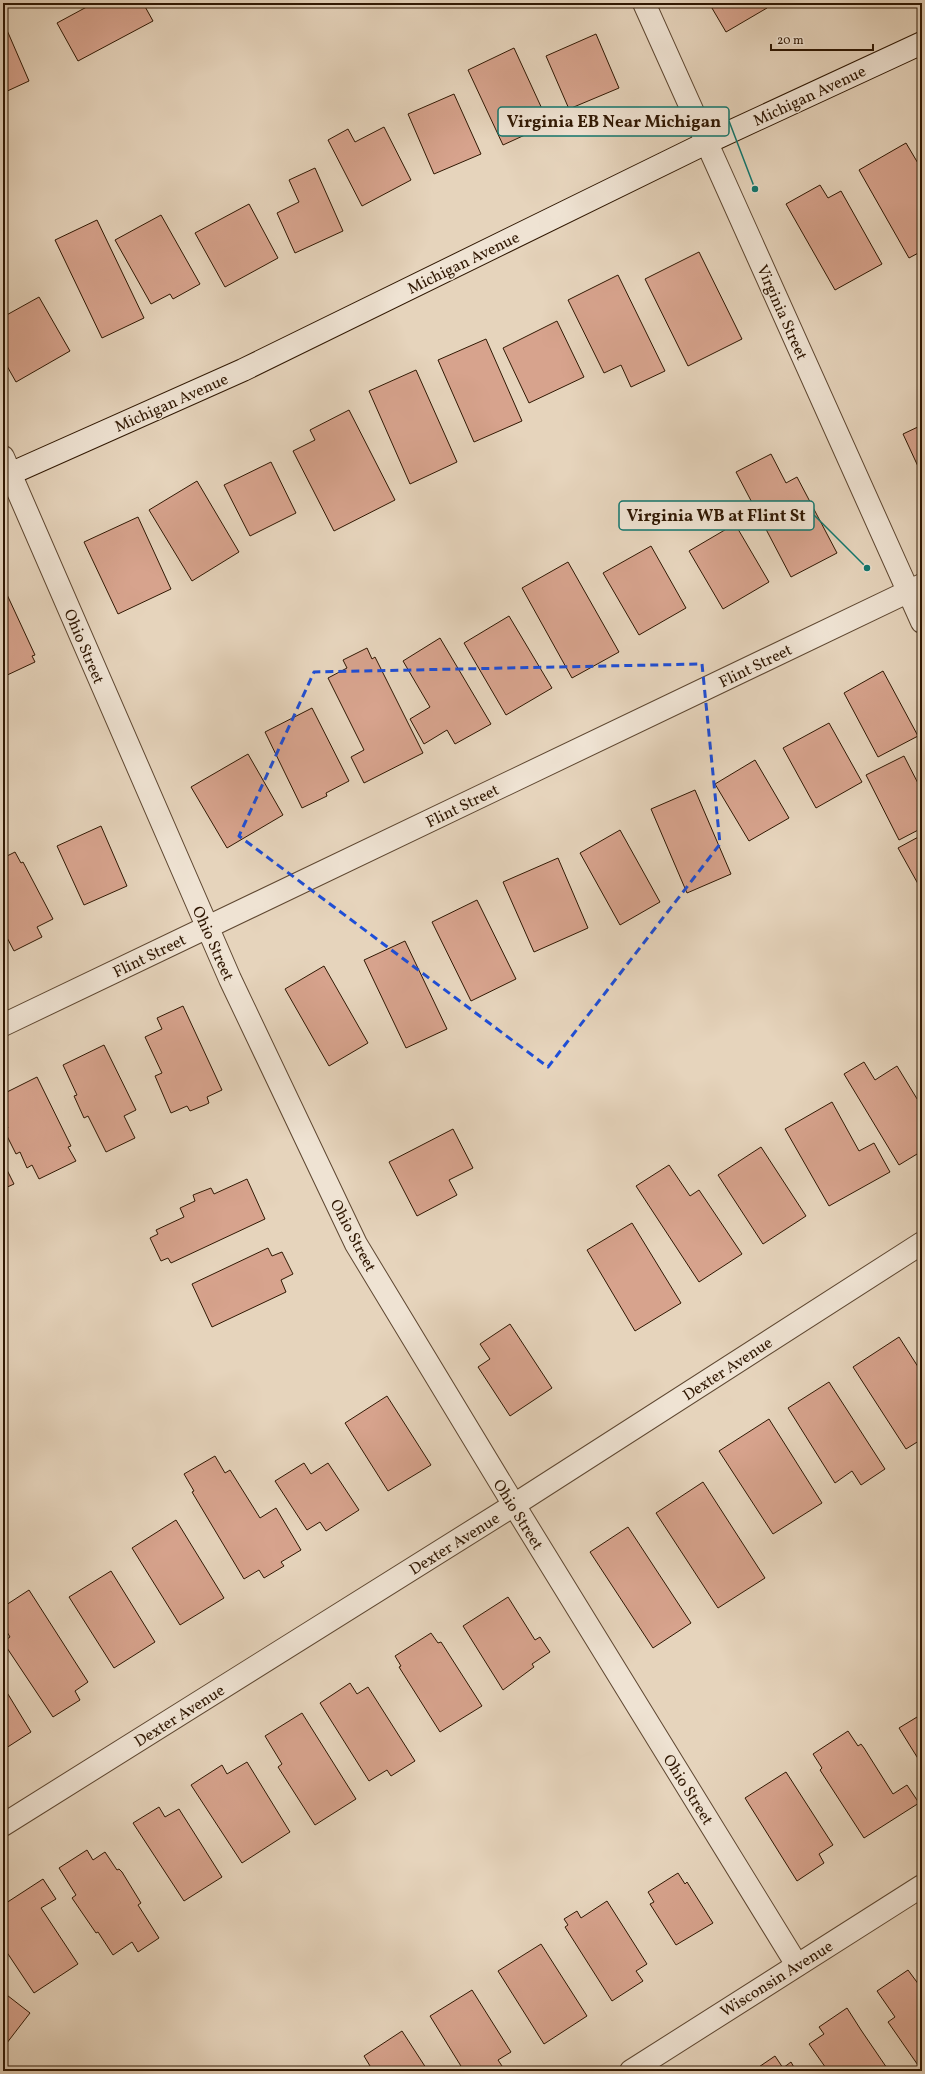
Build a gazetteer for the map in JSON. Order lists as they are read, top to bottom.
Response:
{
  "streets": {
    "street": [
      "Michigan Avenue",
      "Virginia Street",
      "Ohio Street",
      "Flint Street",
      "Dexter Avenue",
      "Wisconsin Avenue"
    ]
  },
  "crossings": [
    ["Michigan Avenue", "Virginia Street"],
    ["Michigan Avenue", "Ohio Street"],
    ["Virginia Street", "Flint Street"],
    ["Ohio Street", "Flint Street"],
    ["Ohio Street", "Dexter Avenue"],
    ["Ohio Street", "Wisconsin Avenue"]
  ],
  "places": ["Virginia EB Near Michigan", "Virginia WB at Flint St"],
  "scale_bar": "20 m"
}
